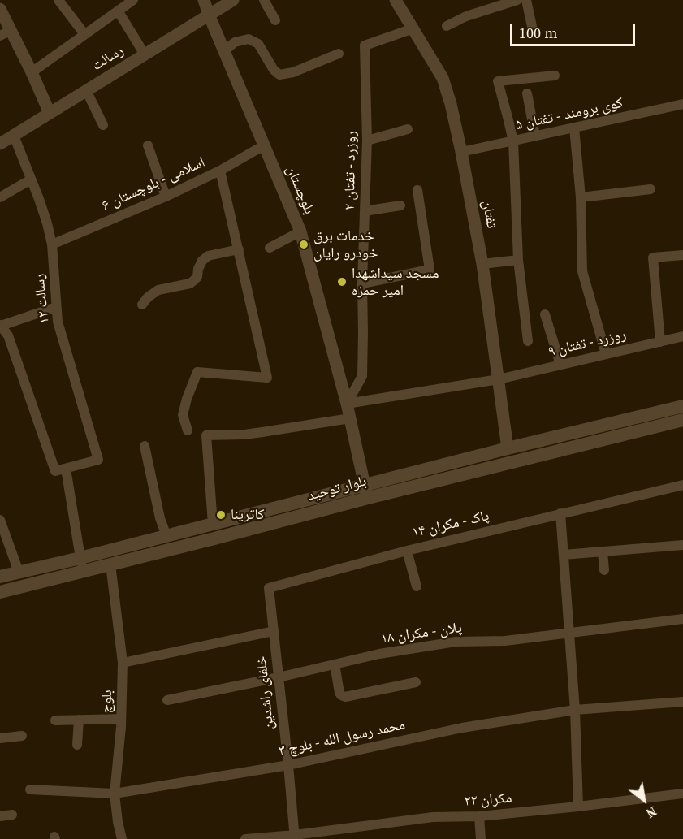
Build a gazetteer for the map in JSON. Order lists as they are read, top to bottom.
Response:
{
  "streets": {
    "main road": ["بلوار توحید"],
    "street": [
      "رسالت",
      "کوی برومند - تفتان ۵",
      "روزرد - تفتان ۲",
      "اسلامی - بلوچستان ۶",
      "بلوچستان",
      "تفتان",
      "رسالت ۱۲",
      "روزرد - تفتان ۹",
      "پاک - مکران ۱۴",
      "پلان - مکران ۱۸",
      "خلفای راشدین",
      "بلوچ",
      "محمد رسول الله - بلوچ ۳",
      "مکران ۲۲"
    ]
  },
  "crossings": [
    ["رسالت", "بلوچستان"],
    ["رسالت", "رسالت ۱۲"],
    ["کوی برومند - تفتان ۵", "تفتان"],
    ["روزرد - تفتان ۲", "بلوچستان"],
    ["روزرد - تفتان ۲", "تفتان"],
    ["روزرد - تفتان ۲", "روزرد - تفتان ۹"],
    ["اسلامی - بلوچستان ۶", "بلوچستان"],
    ["اسلامی - بلوچستان ۶", "رسالت ۱۲"],
    ["بلوچستان", "روزرد - تفتان ۹"],
    ["بلوچستان", "بلوار توحید"],
    ["تفتان", "روزرد - تفتان ۹"],
    ["تفتان", "بلوار توحید"],
    ["بلوار توحید", "بلوچ"],
    ["پاک - مکران ۱۴", "خلفای راشدین"],
    ["پلان - مکران ۱۸", "خلفای راشدین"],
    ["خلفای راشدین", "محمد رسول الله - بلوچ ۳"],
    ["خلفای راشدین", "مکران ۲۲"],
    ["بلوچ", "محمد رسول الله - بلوچ ۳"]
  ],
  "places": ["خدمات برق خودرو رایان", "مسجد سیداشهدا امیر حمزه", "کاترینا"],
  "scale_bar": "100 m",
  "north": "bottom right"
}
